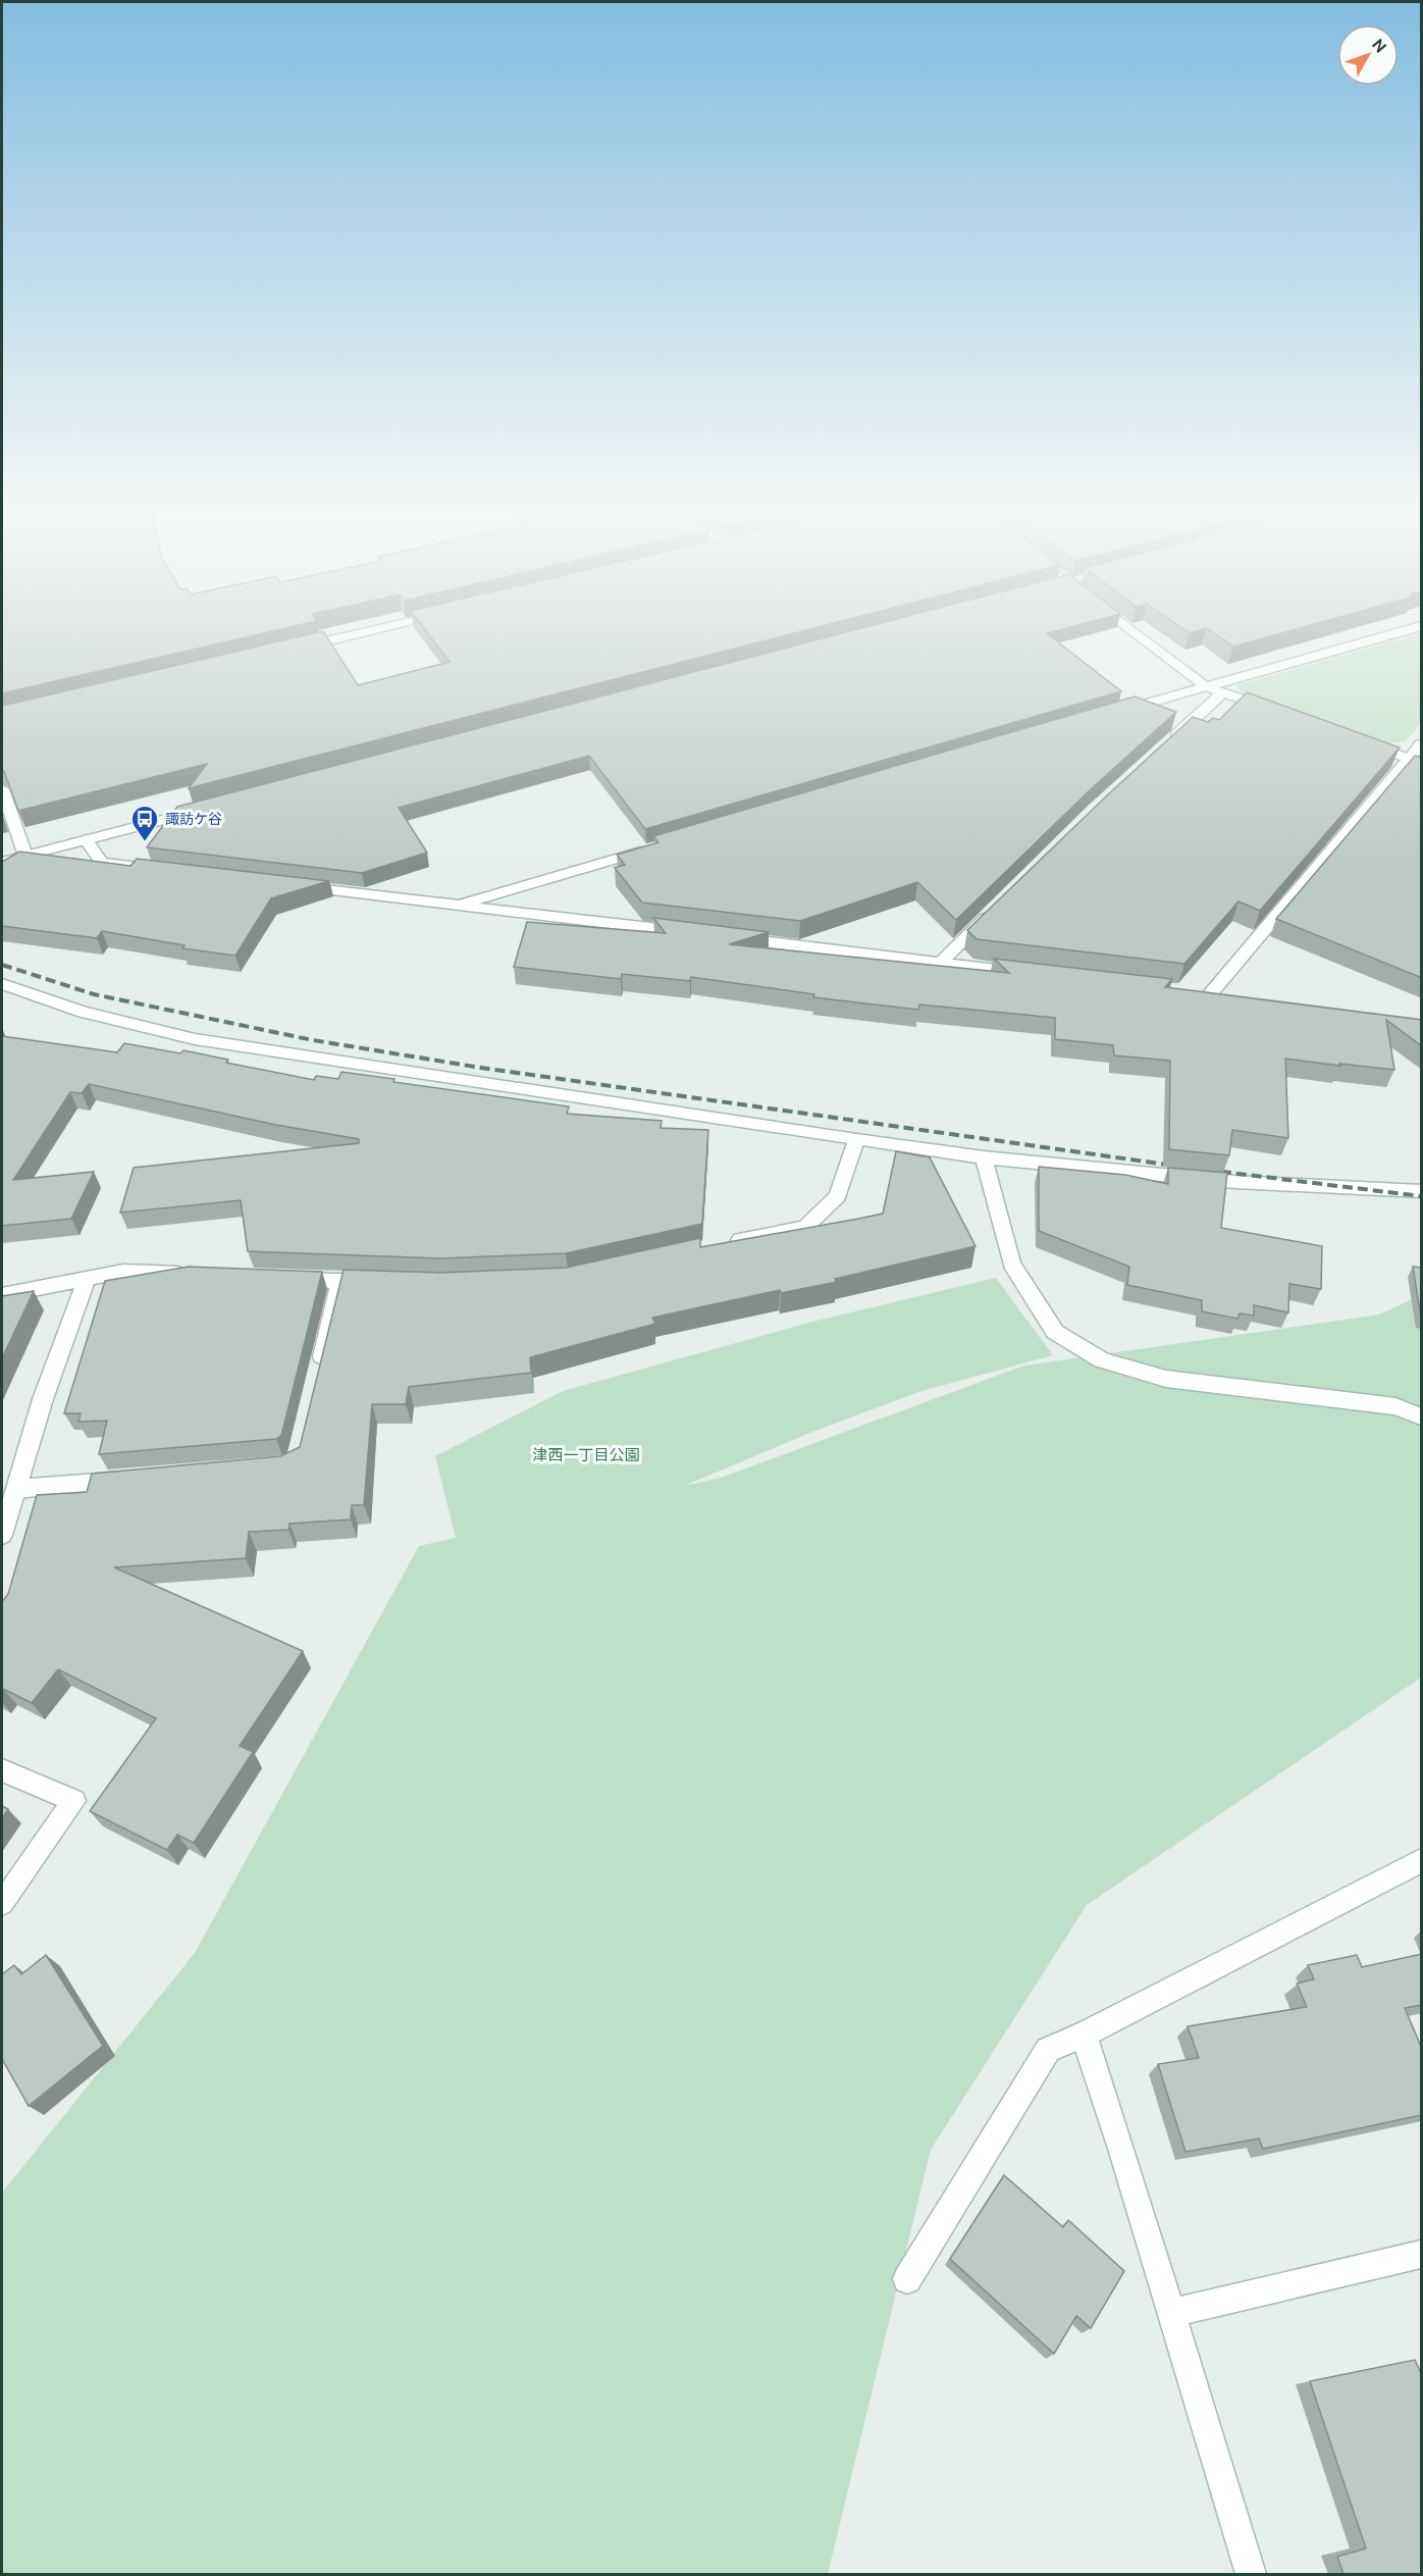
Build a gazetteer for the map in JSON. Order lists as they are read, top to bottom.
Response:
{
  "parks": ["津西一丁目公園"],
  "places": {
    "bus stop": ["諏訪ケ谷"]
  },
  "north": "top right"
}
